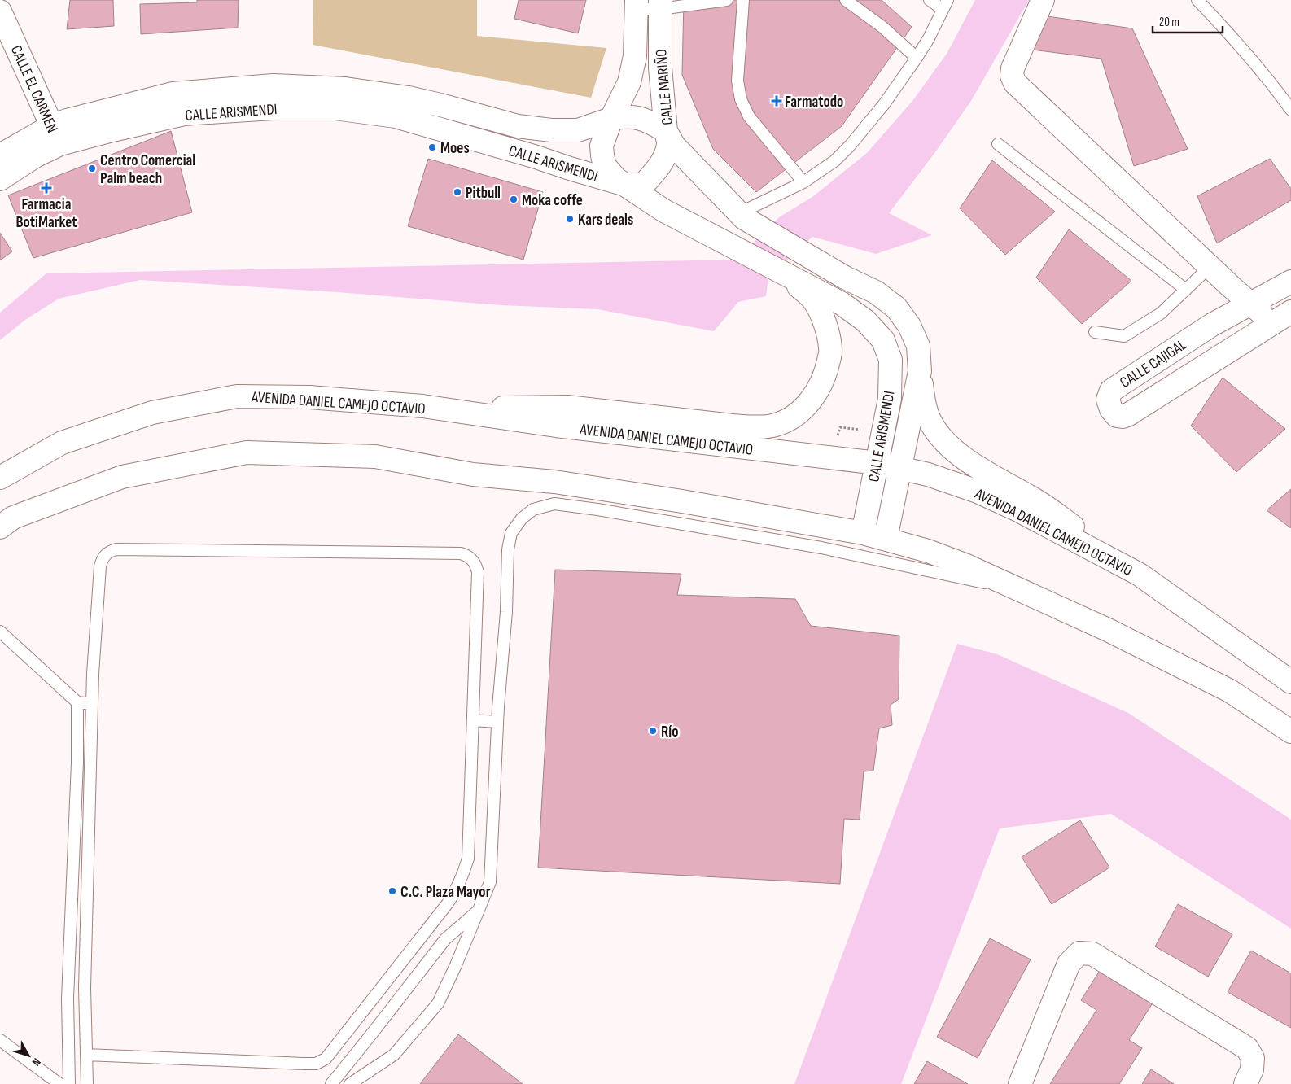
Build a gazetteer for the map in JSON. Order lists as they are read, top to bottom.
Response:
{
  "streets": {
    "street": [
      "CALLE MARIÑO",
      "CALLE EL CARMEN",
      "CALLE ARISMENDI",
      "CALLE CAJIGAL",
      "AVENIDA DANIEL CAMEJO OCTAVIO"
    ]
  },
  "crossings": [
    ["CALLE MARIÑO", "CALLE ARISMENDI"],
    ["CALLE EL CARMEN", "CALLE ARISMENDI"],
    ["CALLE ARISMENDI", "AVENIDA DANIEL CAMEJO OCTAVIO"]
  ],
  "places": {
    "health": ["Farmatodo", "Farmacia BotiMarket"],
    "other": [
      "Moes",
      "Centro Comercial Palm beach",
      "Pitbull",
      "Moka coffe",
      "Kars deals",
      "Río",
      "C.C. Plaza Mayor"
    ]
  },
  "scale_bar": "20 m",
  "north": "bottom right"
}
